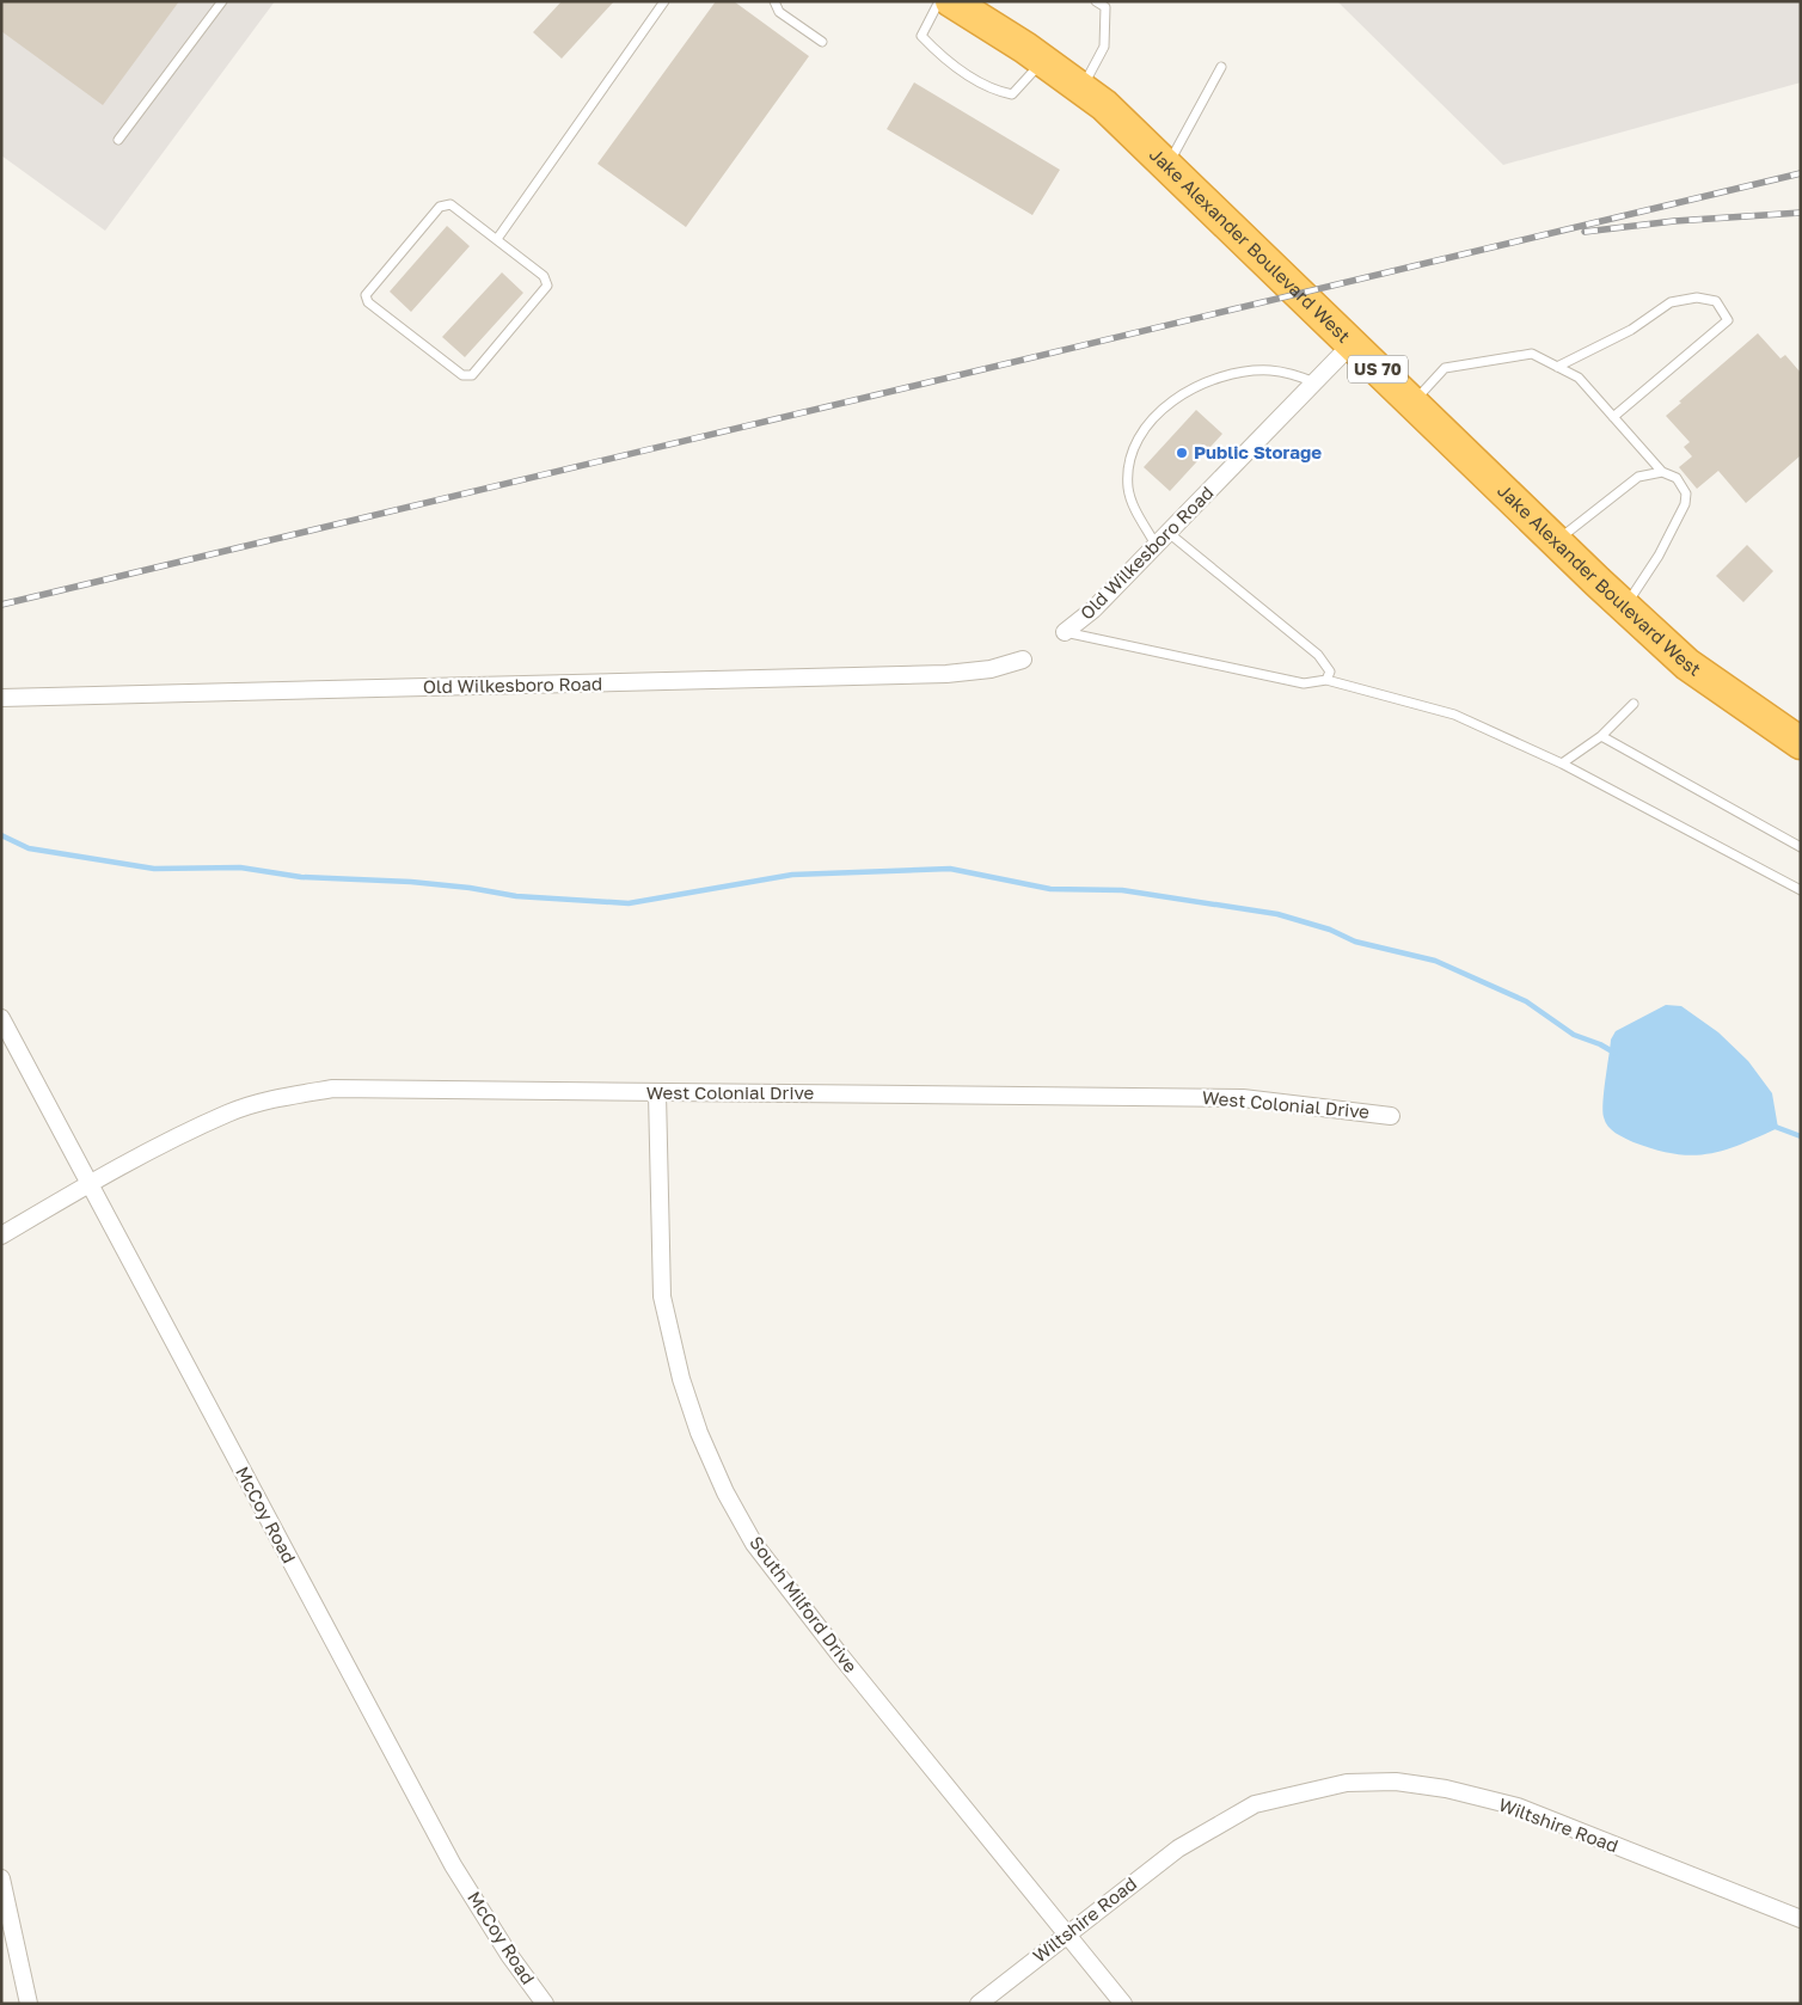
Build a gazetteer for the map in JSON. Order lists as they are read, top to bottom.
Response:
{
  "streets": {
    "highway": ["Jake Alexander Boulevard West", "US 70"],
    "street": [
      "Old Wilkesboro Road",
      "West Colonial Drive",
      "McCoy Road",
      "South Milford Drive",
      "Wiltshire Road"
    ]
  },
  "crossings": [
    ["Jake Alexander Boulevard West", "Old Wilkesboro Road"],
    ["West Colonial Drive", "McCoy Road"],
    ["West Colonial Drive", "South Milford Drive"],
    ["South Milford Drive", "Wiltshire Road"]
  ],
  "places": ["Public Storage"]
}
